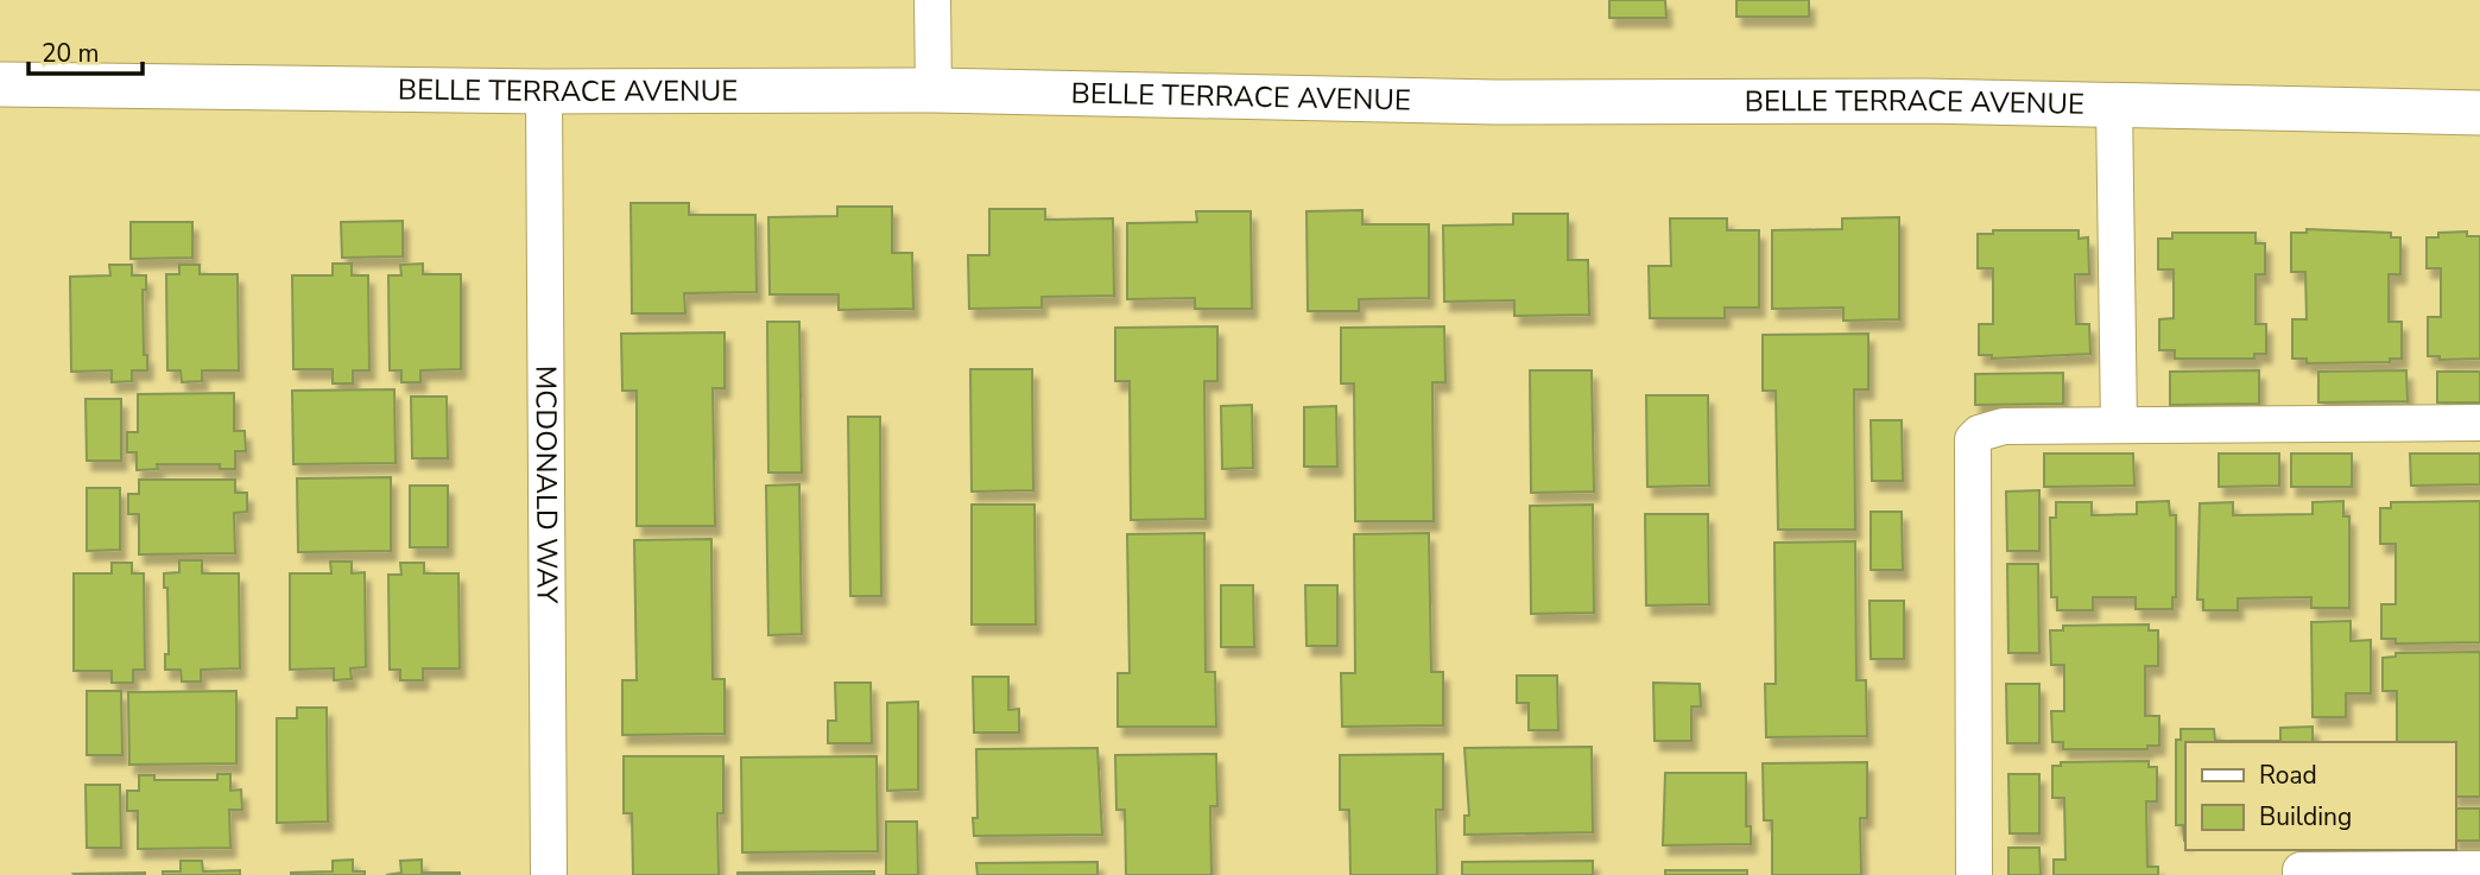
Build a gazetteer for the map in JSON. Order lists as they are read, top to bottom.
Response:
{
  "streets": {
    "street": ["BELLE TERRACE AVENUE", "MCDONALD WAY"]
  },
  "crossings": [
    ["BELLE TERRACE AVENUE", "MCDONALD WAY"]
  ],
  "legend": ["Road", "Building"],
  "scale_bar": "20 m"
}
